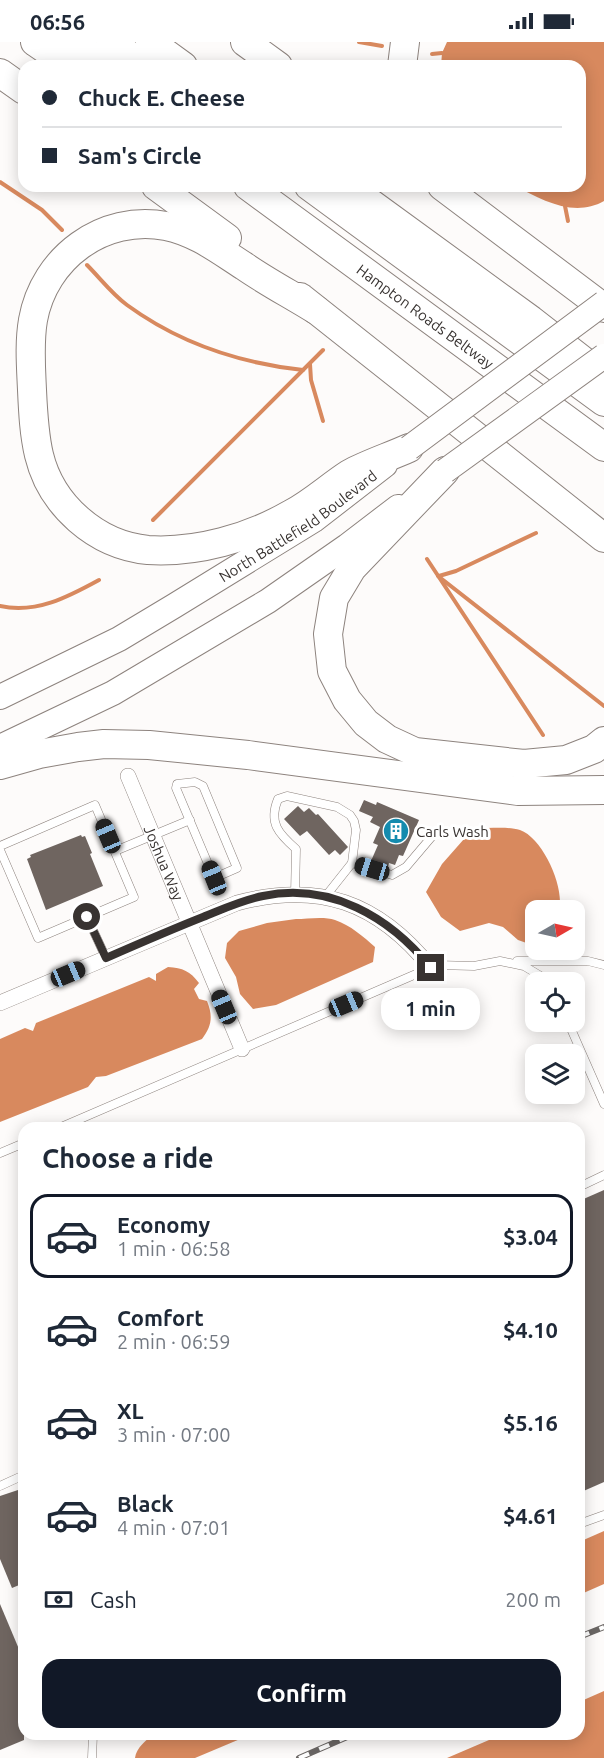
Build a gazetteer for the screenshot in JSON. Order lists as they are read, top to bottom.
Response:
{
  "streets": {
    "highway": ["Hampton Roads Beltway"],
    "main road": ["North Battlefield Boulevard"],
    "street": ["Joshua Way"]
  },
  "places": {
    "building": ["Carls Wash"]
  },
  "north": "right",
  "page": {
    "status": "06:56",
    "banner": ["Chuck E. Cheese", "Sam's Circle"],
    "bubble": "1 min",
    "heading": "Choose a ride",
    "list": [
      {
        "name": "Economy",
        "note": "1 min · 06:58",
        "value": "$3.04"
      },
      {
        "name": "Comfort",
        "note": "2 min · 06:59",
        "value": "$4.10"
      },
      {
        "name": "XL",
        "note": "3 min · 07:00",
        "value": "$5.16"
      },
      {
        "name": "Black",
        "note": "4 min · 07:01",
        "value": "$4.61"
      }
    ],
    "pay": ["Cash", "200 m"],
    "buttons": "Confirm"
  }
}
